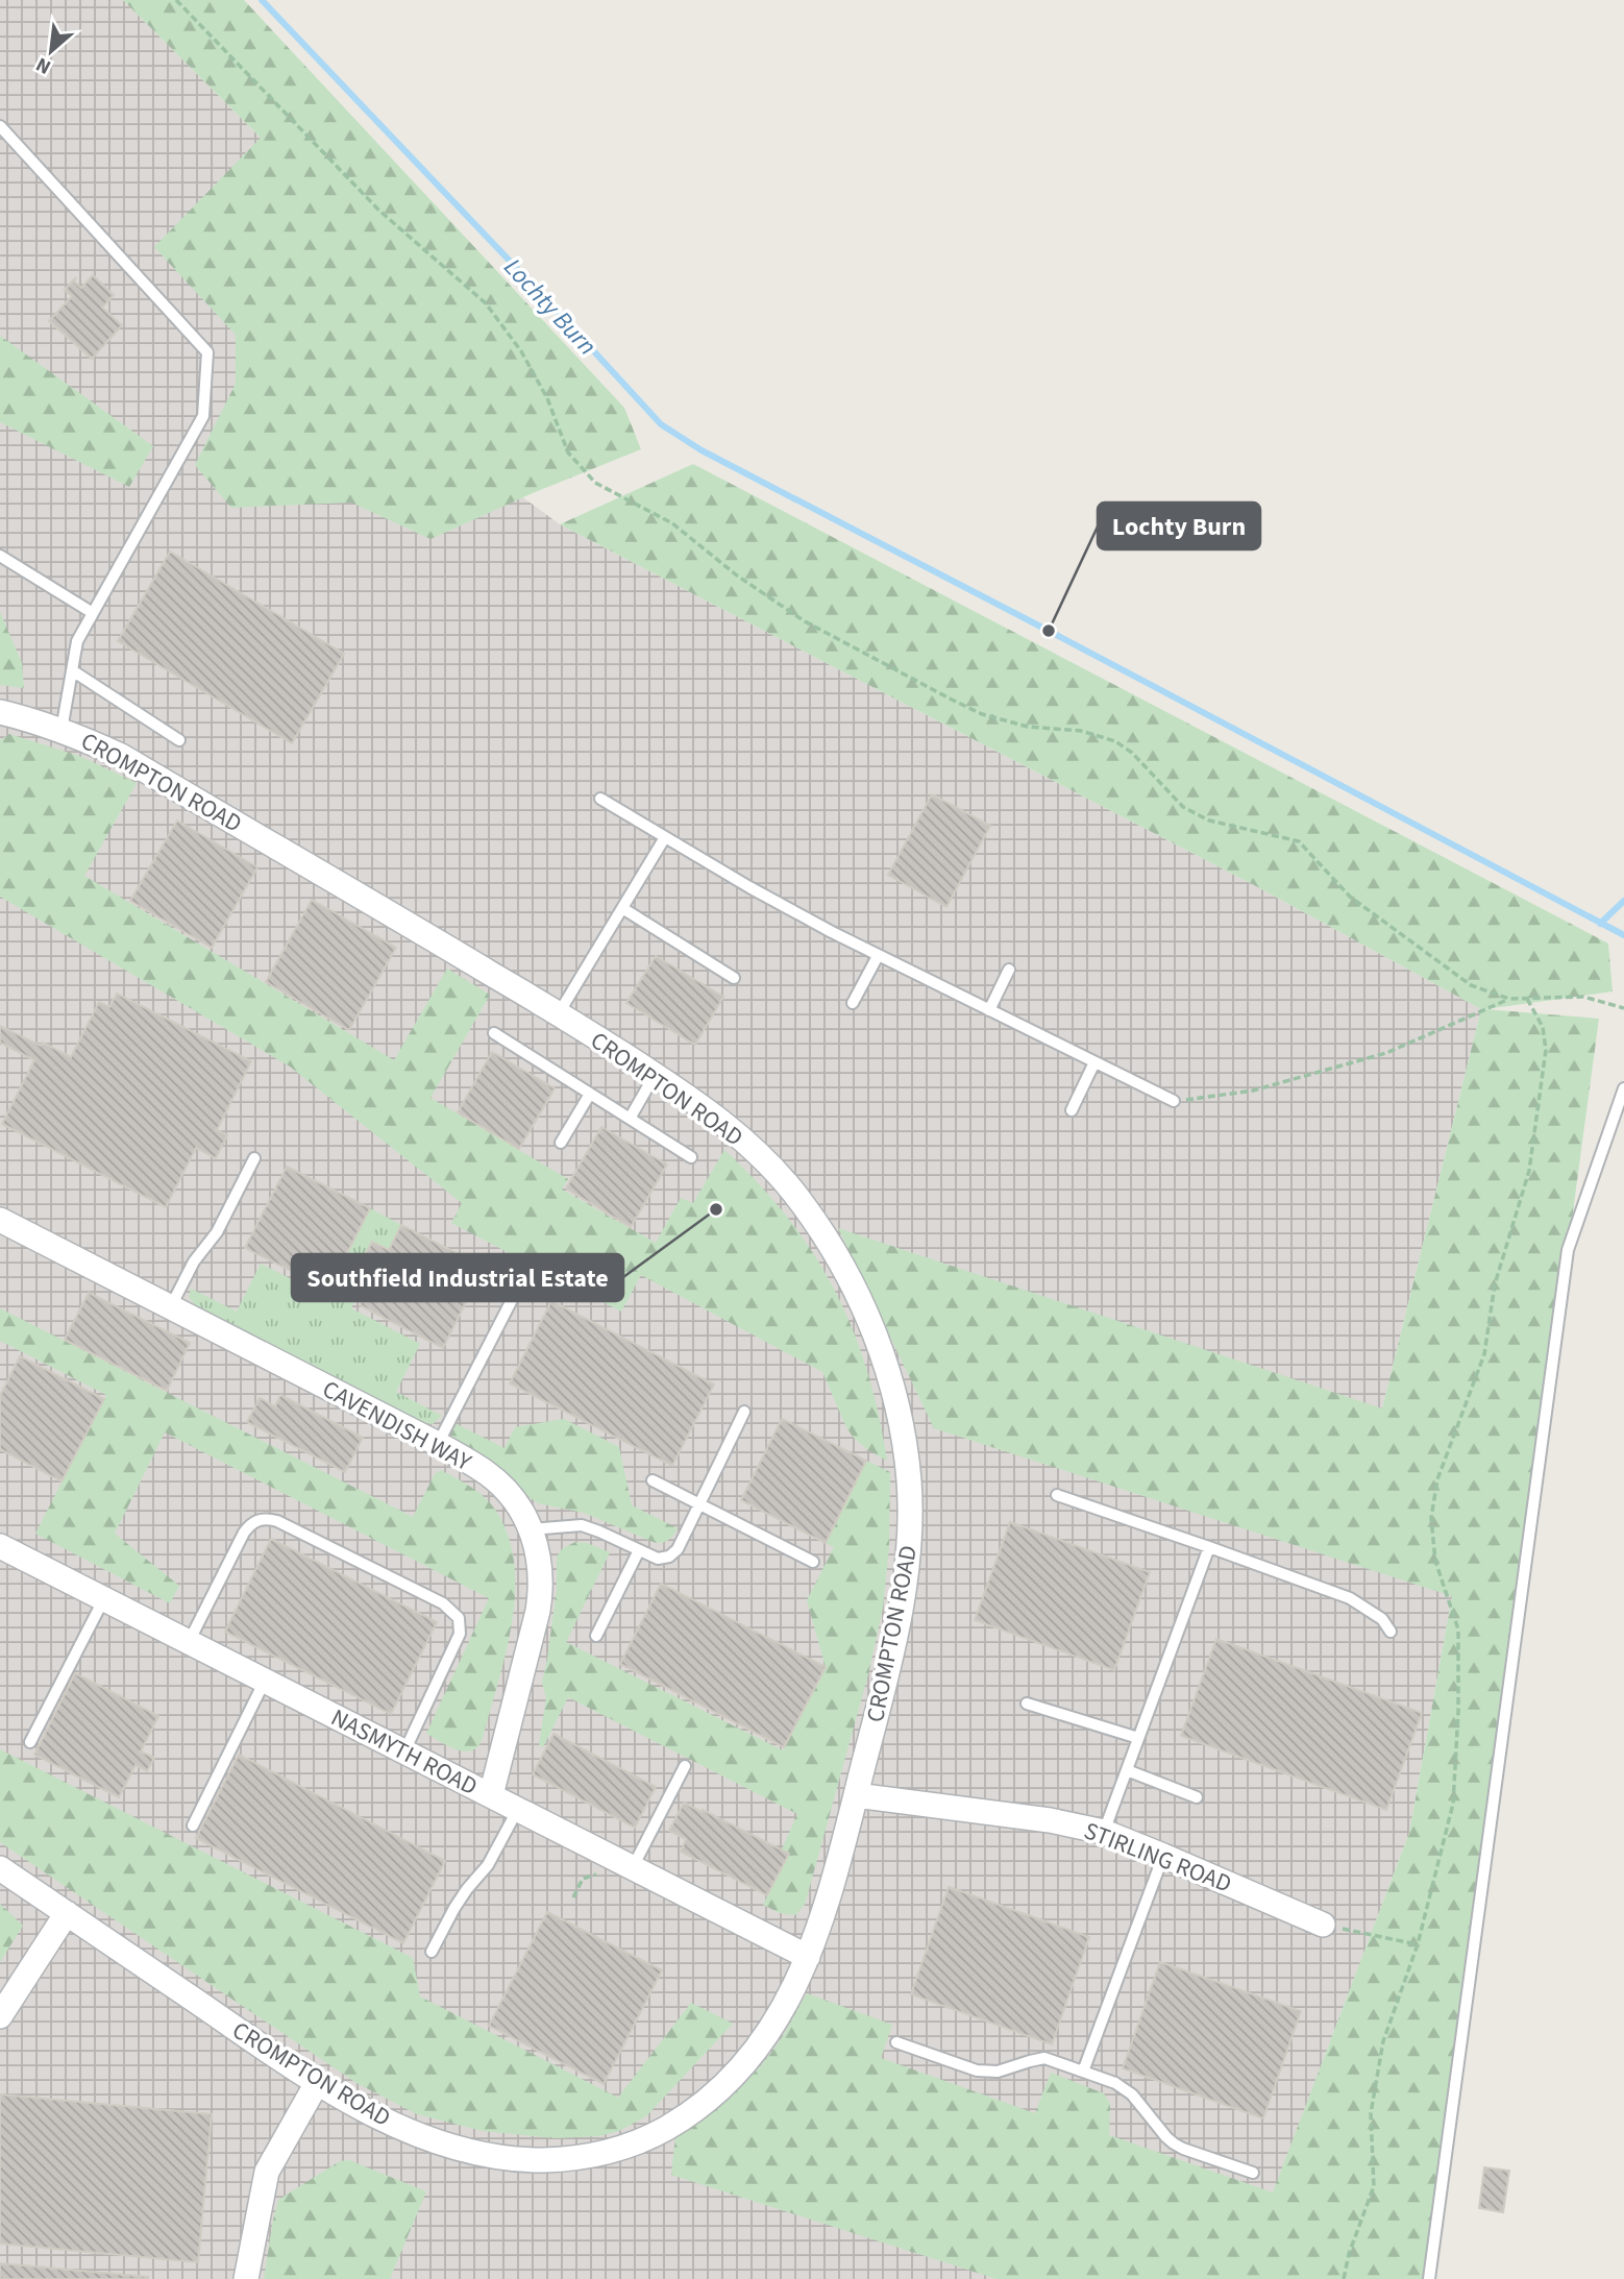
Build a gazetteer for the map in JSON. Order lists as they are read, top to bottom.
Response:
{
  "streets": {
    "street": [
      "CROMPTON ROAD",
      "CAVENDISH WAY",
      "NASMYTH ROAD",
      "STIRLING ROAD"
    ]
  },
  "crossings": [
    ["CROMPTON ROAD", "NASMYTH ROAD"],
    ["CROMPTON ROAD", "STIRLING ROAD"],
    ["CAVENDISH WAY", "NASMYTH ROAD"]
  ],
  "water": ["Lochty Burn"],
  "places": ["Lochty Burn", "Southfield Industrial Estate"],
  "north": "bottom left"
}
